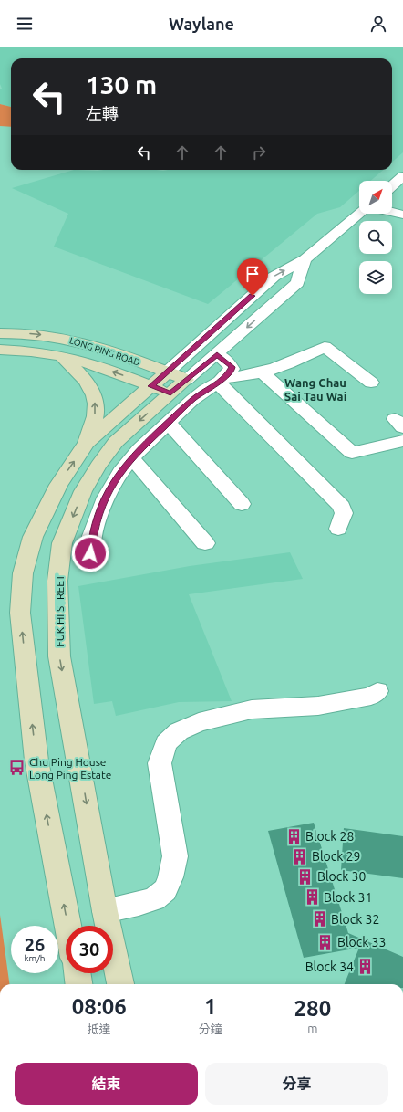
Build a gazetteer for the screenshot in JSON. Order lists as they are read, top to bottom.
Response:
{
  "streets": {
    "main road": ["LONG PING ROAD", "FUK HI STREET"]
  },
  "crossings": [
    ["LONG PING ROAD", "FUK HI STREET"]
  ],
  "one_way": ["FUK HI STREET"],
  "districts": ["Wang Chau Sai Tau Wai"],
  "places": {
    "bus stop": ["Chu Ping House Long Ping Estate"],
    "building": [
      "Block 28",
      "Block 29",
      "Block 30",
      "Block 31",
      "Block 32",
      "Block 33",
      "Block 34"
    ]
  },
  "north": "top right",
  "page": {
    "header": "Waylane",
    "turn": ["130 m", "左轉"],
    "speed": "26 km/h",
    "limit": "30",
    "eta": [
      "08:06",
      "抵達",
      "1",
      "分鐘",
      "280",
      "m"
    ],
    "buttons": ["結束", "分享"]
  }
}
